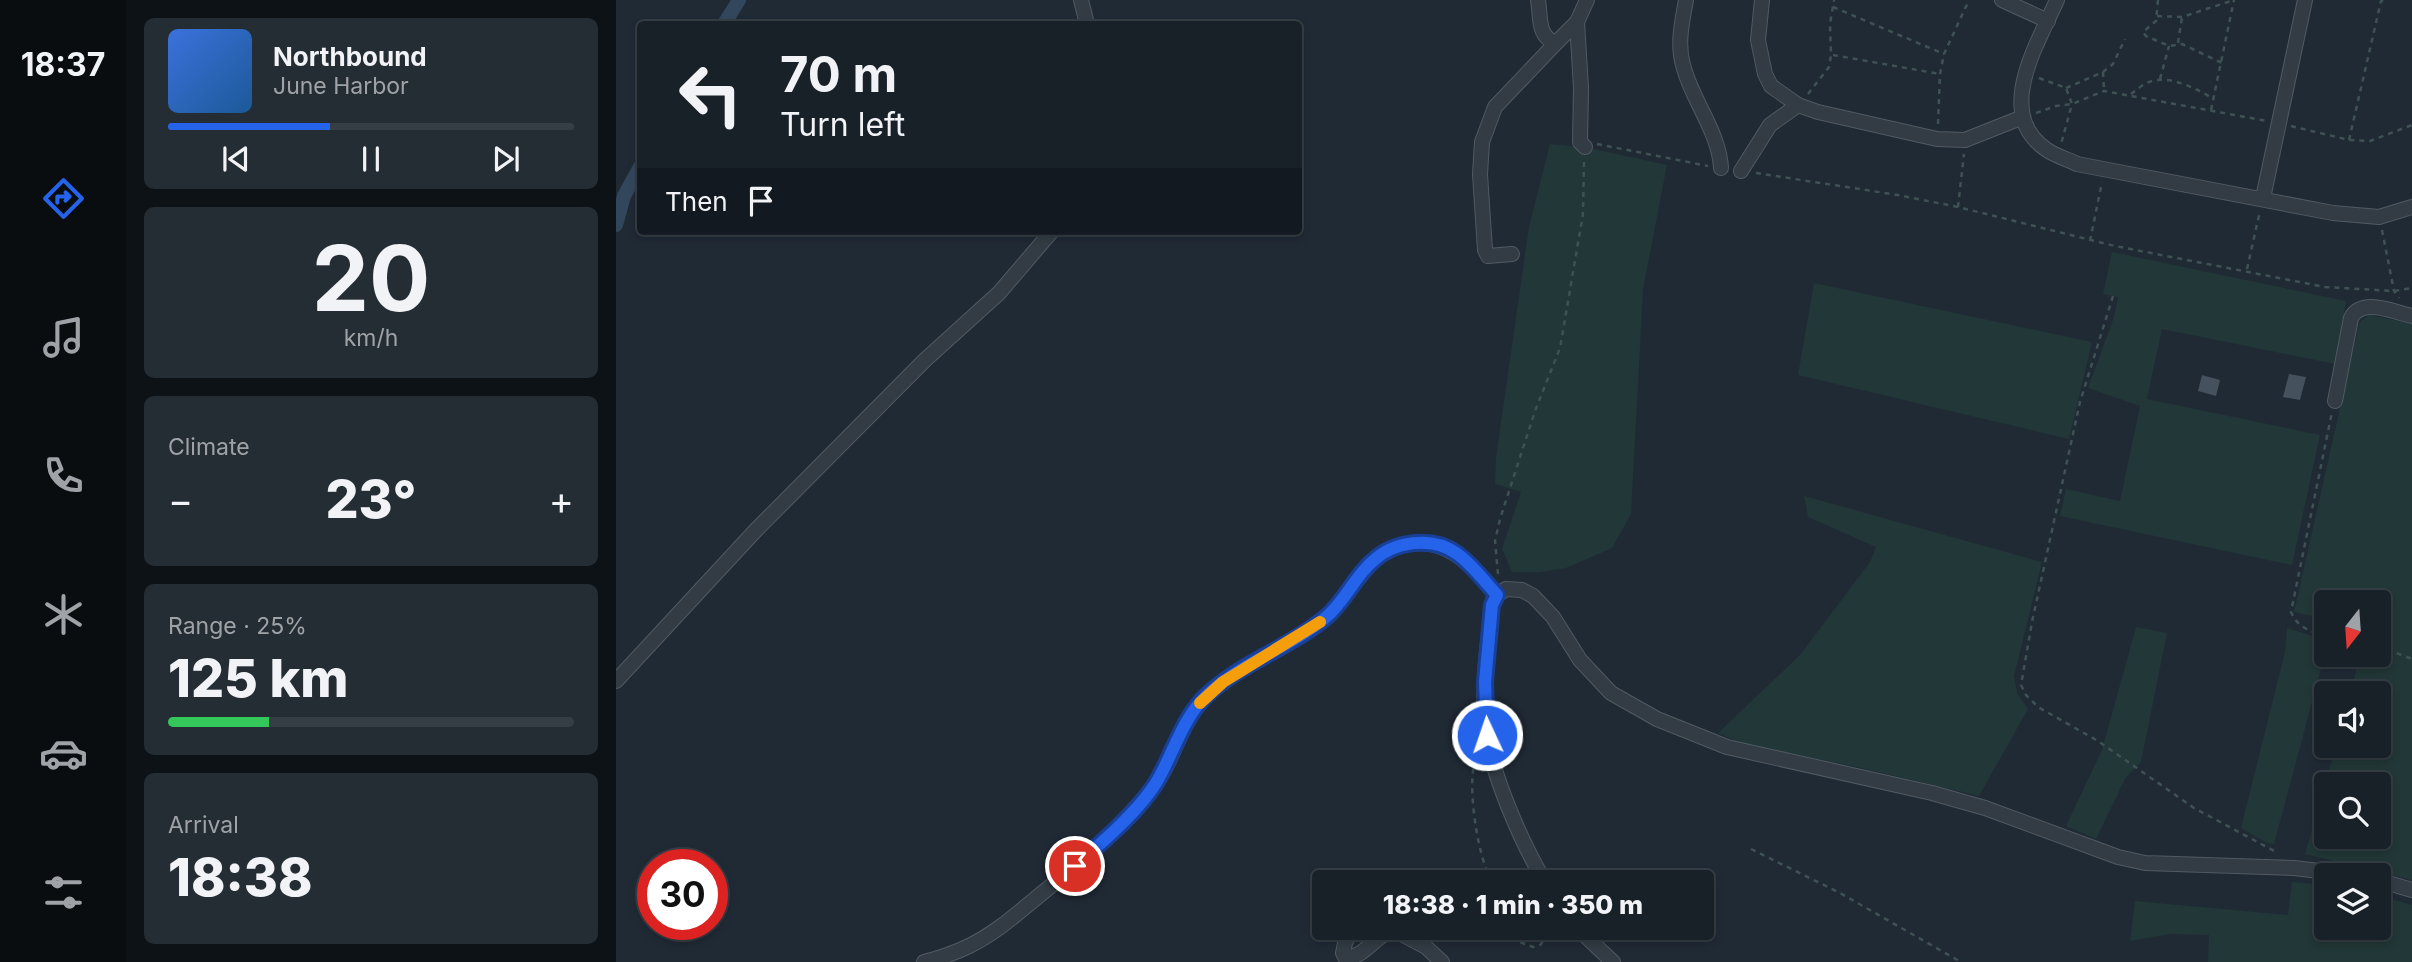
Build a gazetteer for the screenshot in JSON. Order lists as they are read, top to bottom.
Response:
{
  "north": "bottom",
  "page": {
    "tabs": "18:37",
    "turn": ["70 m", "Turn left"],
    "song": ["Northbound", "June Harbor"],
    "then": "Then",
    "tile": [
      ["20", "km/h"],
      "Climate",
      ["Range · 25%", "125 km"],
      ["Arrival", "18:38"]
    ],
    "heat": ["−", "23°", "+"],
    "limit": "30",
    "trip": "18:38 · 1 min · 350 m"
  }
}
